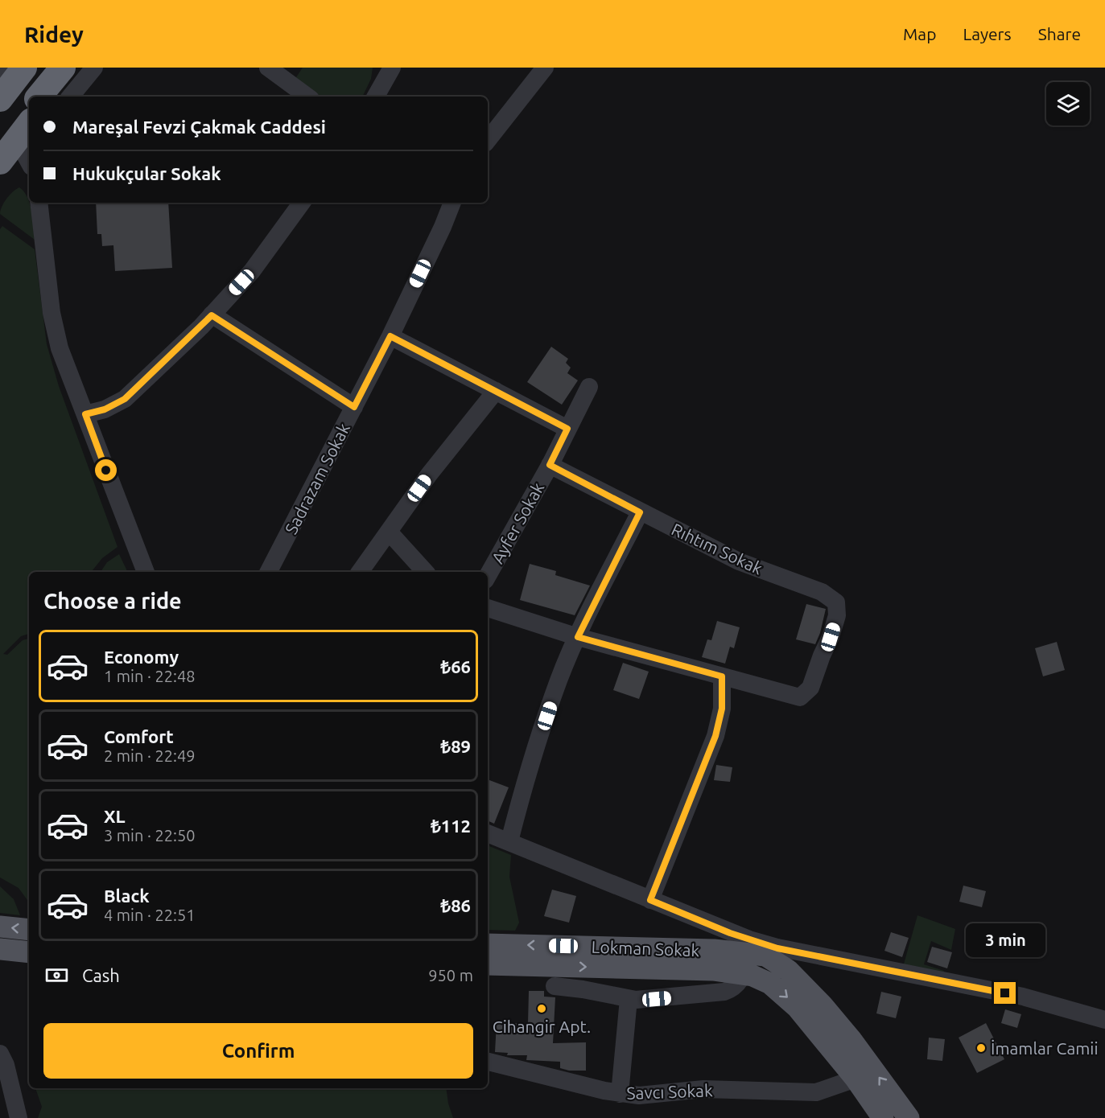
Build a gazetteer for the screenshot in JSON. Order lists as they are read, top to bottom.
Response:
{
  "streets": {
    "main road": ["Lokman Sokak"],
    "street": [
      "Sadrazam Sokak",
      "Ayfer Sokak",
      "Rıhtım Sokak",
      "Savcı Sokak"
    ]
  },
  "crossings": [
    ["Ayfer Sokak", "Rıhtım Sokak"],
    ["Lokman Sokak", "Savcı Sokak"]
  ],
  "places": ["Cihangir Apt.", "İmamlar Camii"],
  "page": {
    "header": "Ridey",
    "nav": ["Map", "Layers", "Share"],
    "banner": ["Mareşal Fevzi Çakmak Caddesi", "Hukukçular Sokak"],
    "heading": "Choose a ride",
    "list": [
      {
        "name": "Economy",
        "note": "1 min · 22:48",
        "value": "₺66"
      },
      {
        "name": "Comfort",
        "note": "2 min · 22:49",
        "value": "₺89"
      },
      {
        "name": "XL",
        "note": "3 min · 22:50",
        "value": "₺112"
      },
      {
        "name": "Black",
        "note": "4 min · 22:51",
        "value": "₺86"
      }
    ],
    "bubble": "3 min",
    "pay": ["Cash", "950 m"],
    "buttons": "Confirm"
  }
}
